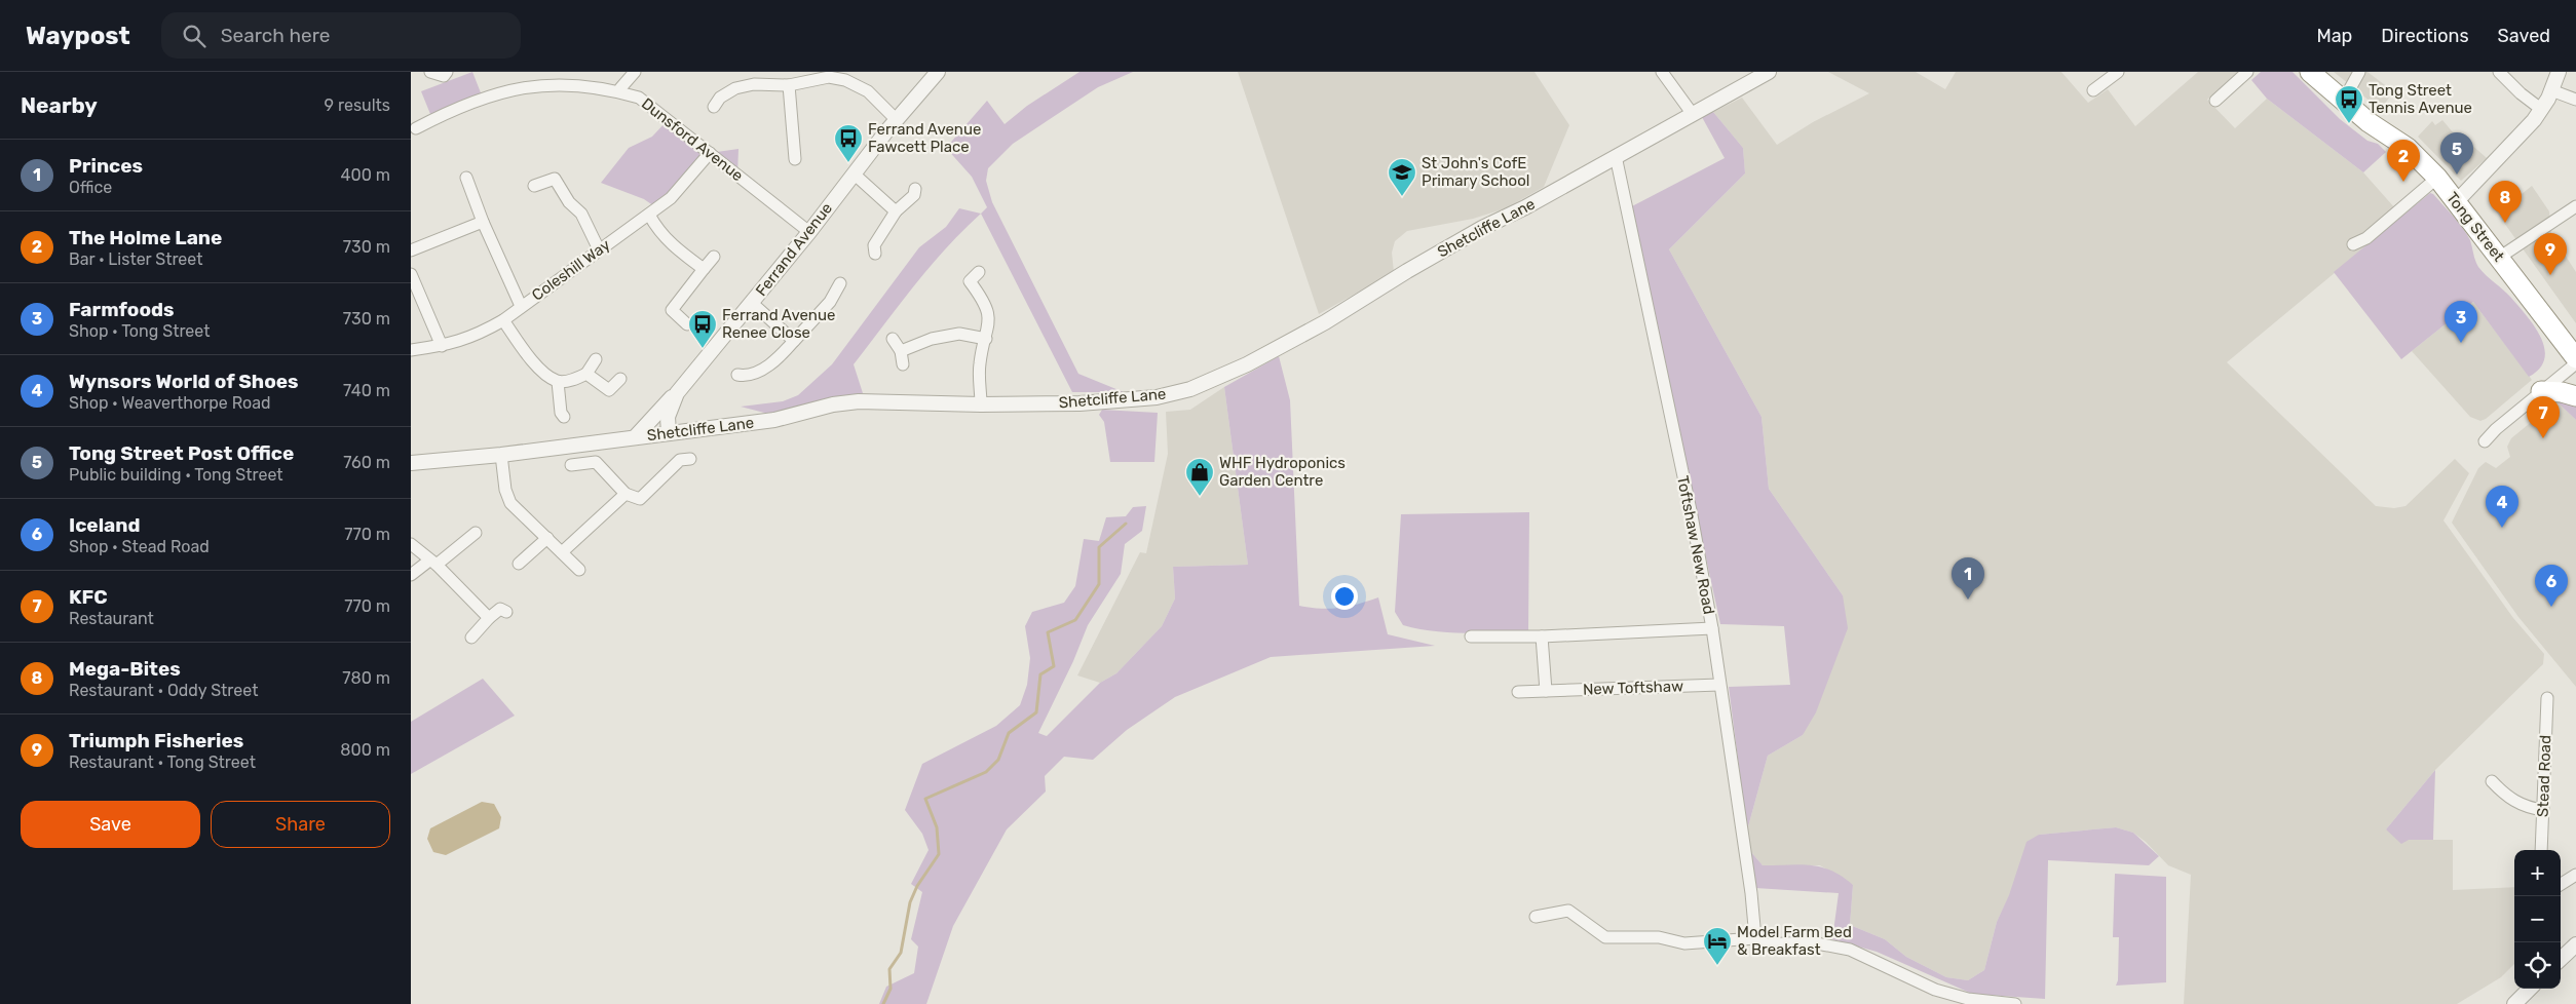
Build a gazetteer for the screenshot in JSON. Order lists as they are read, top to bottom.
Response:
{
  "streets": {
    "highway": ["Tong Street"],
    "street": [
      "Dunsford Avenue",
      "Shetcliffe Lane",
      "Ferrand Avenue",
      "Coleshill Way",
      "Toftshaw New Road",
      "New Toftshaw",
      "Stead Road"
    ]
  },
  "crossings": [
    ["Dunsford Avenue", "Ferrand Avenue"],
    ["Dunsford Avenue", "Coleshill Way"],
    ["Shetcliffe Lane", "Ferrand Avenue"],
    ["Shetcliffe Lane", "Toftshaw New Road"],
    ["Toftshaw New Road", "New Toftshaw"]
  ],
  "places": {
    "bus stop": ["Tong Street Tennis Avenue", "Ferrand Avenue Fawcett Place", "Ferrand Avenue Renee Close"],
    "school or university": ["St John's CofE Primary School"],
    "shop": ["WHF Hydroponics Garden Centre"],
    "hotel": ["Model Farm Bed & Breakfast"]
  },
  "page": {
    "header": "Waypost",
    "search": "Search here",
    "nav": ["Map", "Directions", "Saved"],
    "heading": ["Nearby", "9 results"],
    "pins": [
      "5",
      "2",
      "8",
      "9",
      "3",
      "7",
      "4",
      "1",
      "6"
    ],
    "list": [
      {
        "mark": "1",
        "name": "Princes",
        "note": "Office",
        "value": "400 m"
      },
      {
        "mark": "2",
        "name": "The Holme Lane",
        "note": "Bar · Lister Street",
        "value": "730 m"
      },
      {
        "mark": "3",
        "name": "Farmfoods",
        "note": "Shop · Tong Street",
        "value": "730 m"
      },
      {
        "mark": "4",
        "name": "Wynsors World of Shoes",
        "note": "Shop · Weaverthorpe Road",
        "value": "740 m"
      },
      {
        "mark": "5",
        "name": "Tong Street Post Office",
        "note": "Public building · Tong Street",
        "value": "760 m"
      },
      {
        "mark": "6",
        "name": "Iceland",
        "note": "Shop · Stead Road",
        "value": "770 m"
      },
      {
        "mark": "7",
        "name": "KFC",
        "note": "Restaurant",
        "value": "770 m"
      },
      {
        "mark": "8",
        "name": "Mega-Bites",
        "note": "Restaurant · Oddy Street",
        "value": "780 m"
      },
      {
        "mark": "9",
        "name": "Triumph Fisheries",
        "note": "Restaurant · Tong Street",
        "value": "800 m"
      }
    ],
    "buttons": ["Save", "Share"],
    "map_buttons": ["+", "−"]
  }
}
